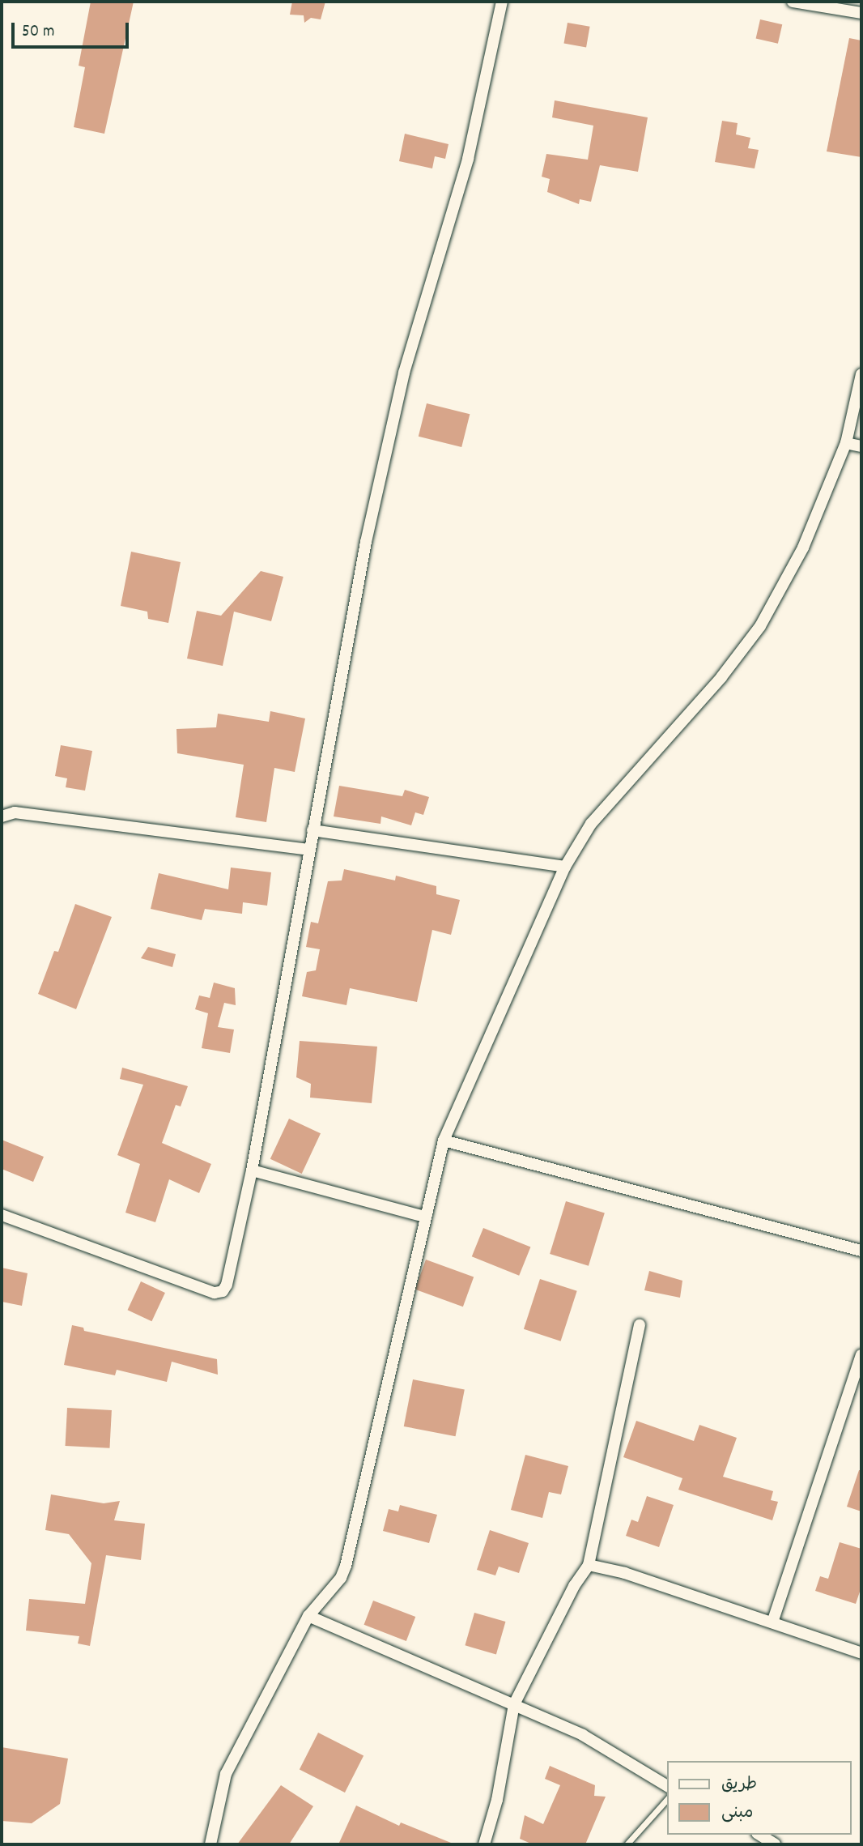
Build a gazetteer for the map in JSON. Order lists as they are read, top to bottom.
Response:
{
  "legend": ["طريق", "مبنى"],
  "scale_bar": "50 m"
}
